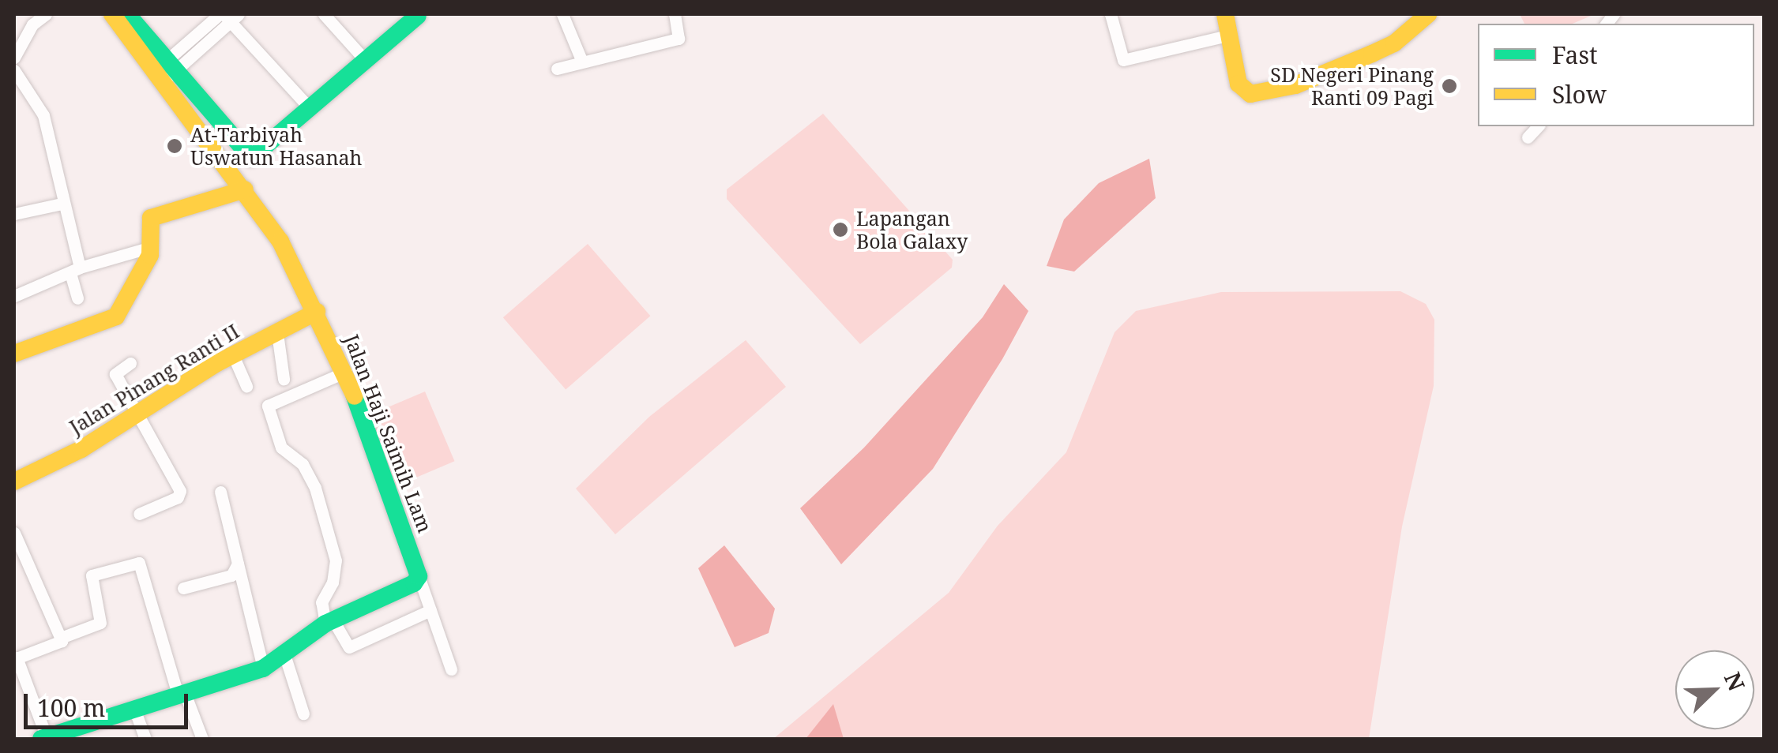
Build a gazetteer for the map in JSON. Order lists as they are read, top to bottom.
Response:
{
  "streets": {
    "street": ["Jalan Pinang Ranti II", "Jalan Haji Saimih Lam"]
  },
  "crossings": [
    ["Jalan Pinang Ranti II", "Jalan Haji Saimih Lam"]
  ],
  "places": ["SD Negeri Pinang Ranti 09 Pagi", "At-Tarbiyah Uswatun Hasanah", "Lapangan Bola Galaxy"],
  "legend": ["Fast", "Slow"],
  "scale_bar": "100 m",
  "north": "top right"
}
